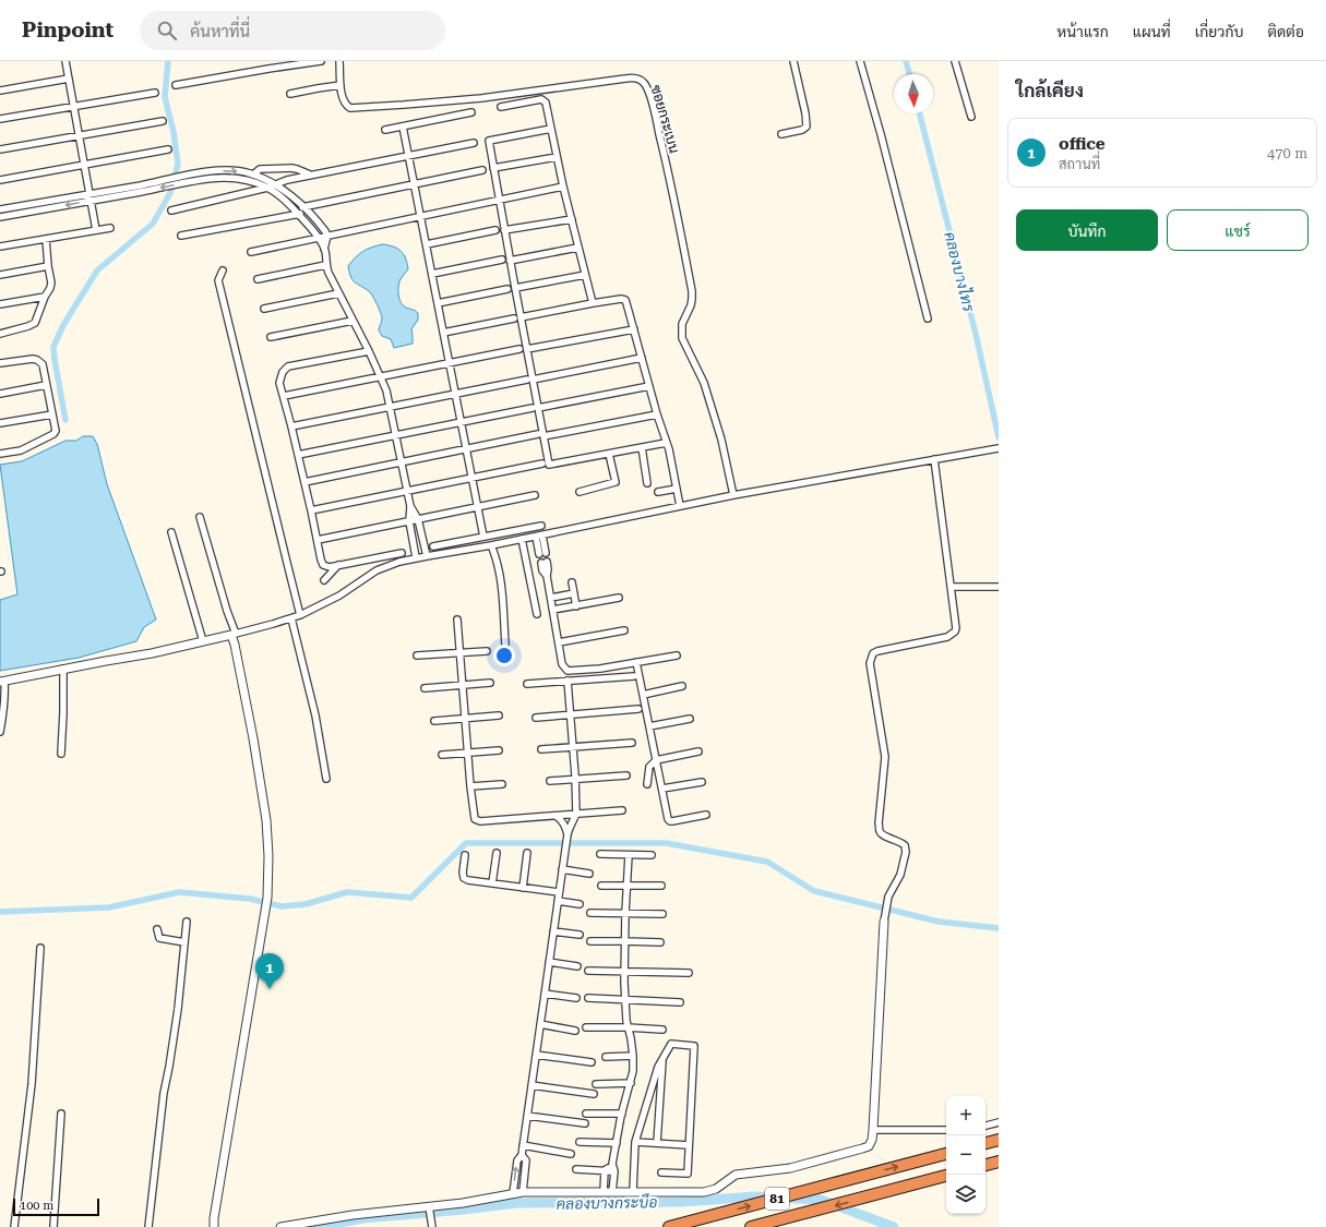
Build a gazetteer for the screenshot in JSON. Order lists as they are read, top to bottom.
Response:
{
  "streets": {
    "highway": ["81"],
    "street": ["ซอยกระเบน"]
  },
  "water": ["คลองบางไทร", "คลองบางกระบือ"],
  "scale_bar": "100 m",
  "north": "bottom",
  "page": {
    "header": "Pinpoint",
    "search": "ค้นหาที่นี่",
    "nav": [
      "หน้าแรก",
      "แผนที่",
      "เกี่ยวกับ",
      "ติดต่อ"
    ],
    "heading": "ใกล้เคียง",
    "list": [
      {
        "mark": "1",
        "name": "office",
        "note": "สถานที่",
        "value": "470 m"
      }
    ],
    "buttons": ["บันทึก", "แชร์"],
    "pins": "1",
    "map_buttons": ["+", "−"],
    "scale": "100 m"
  }
}
